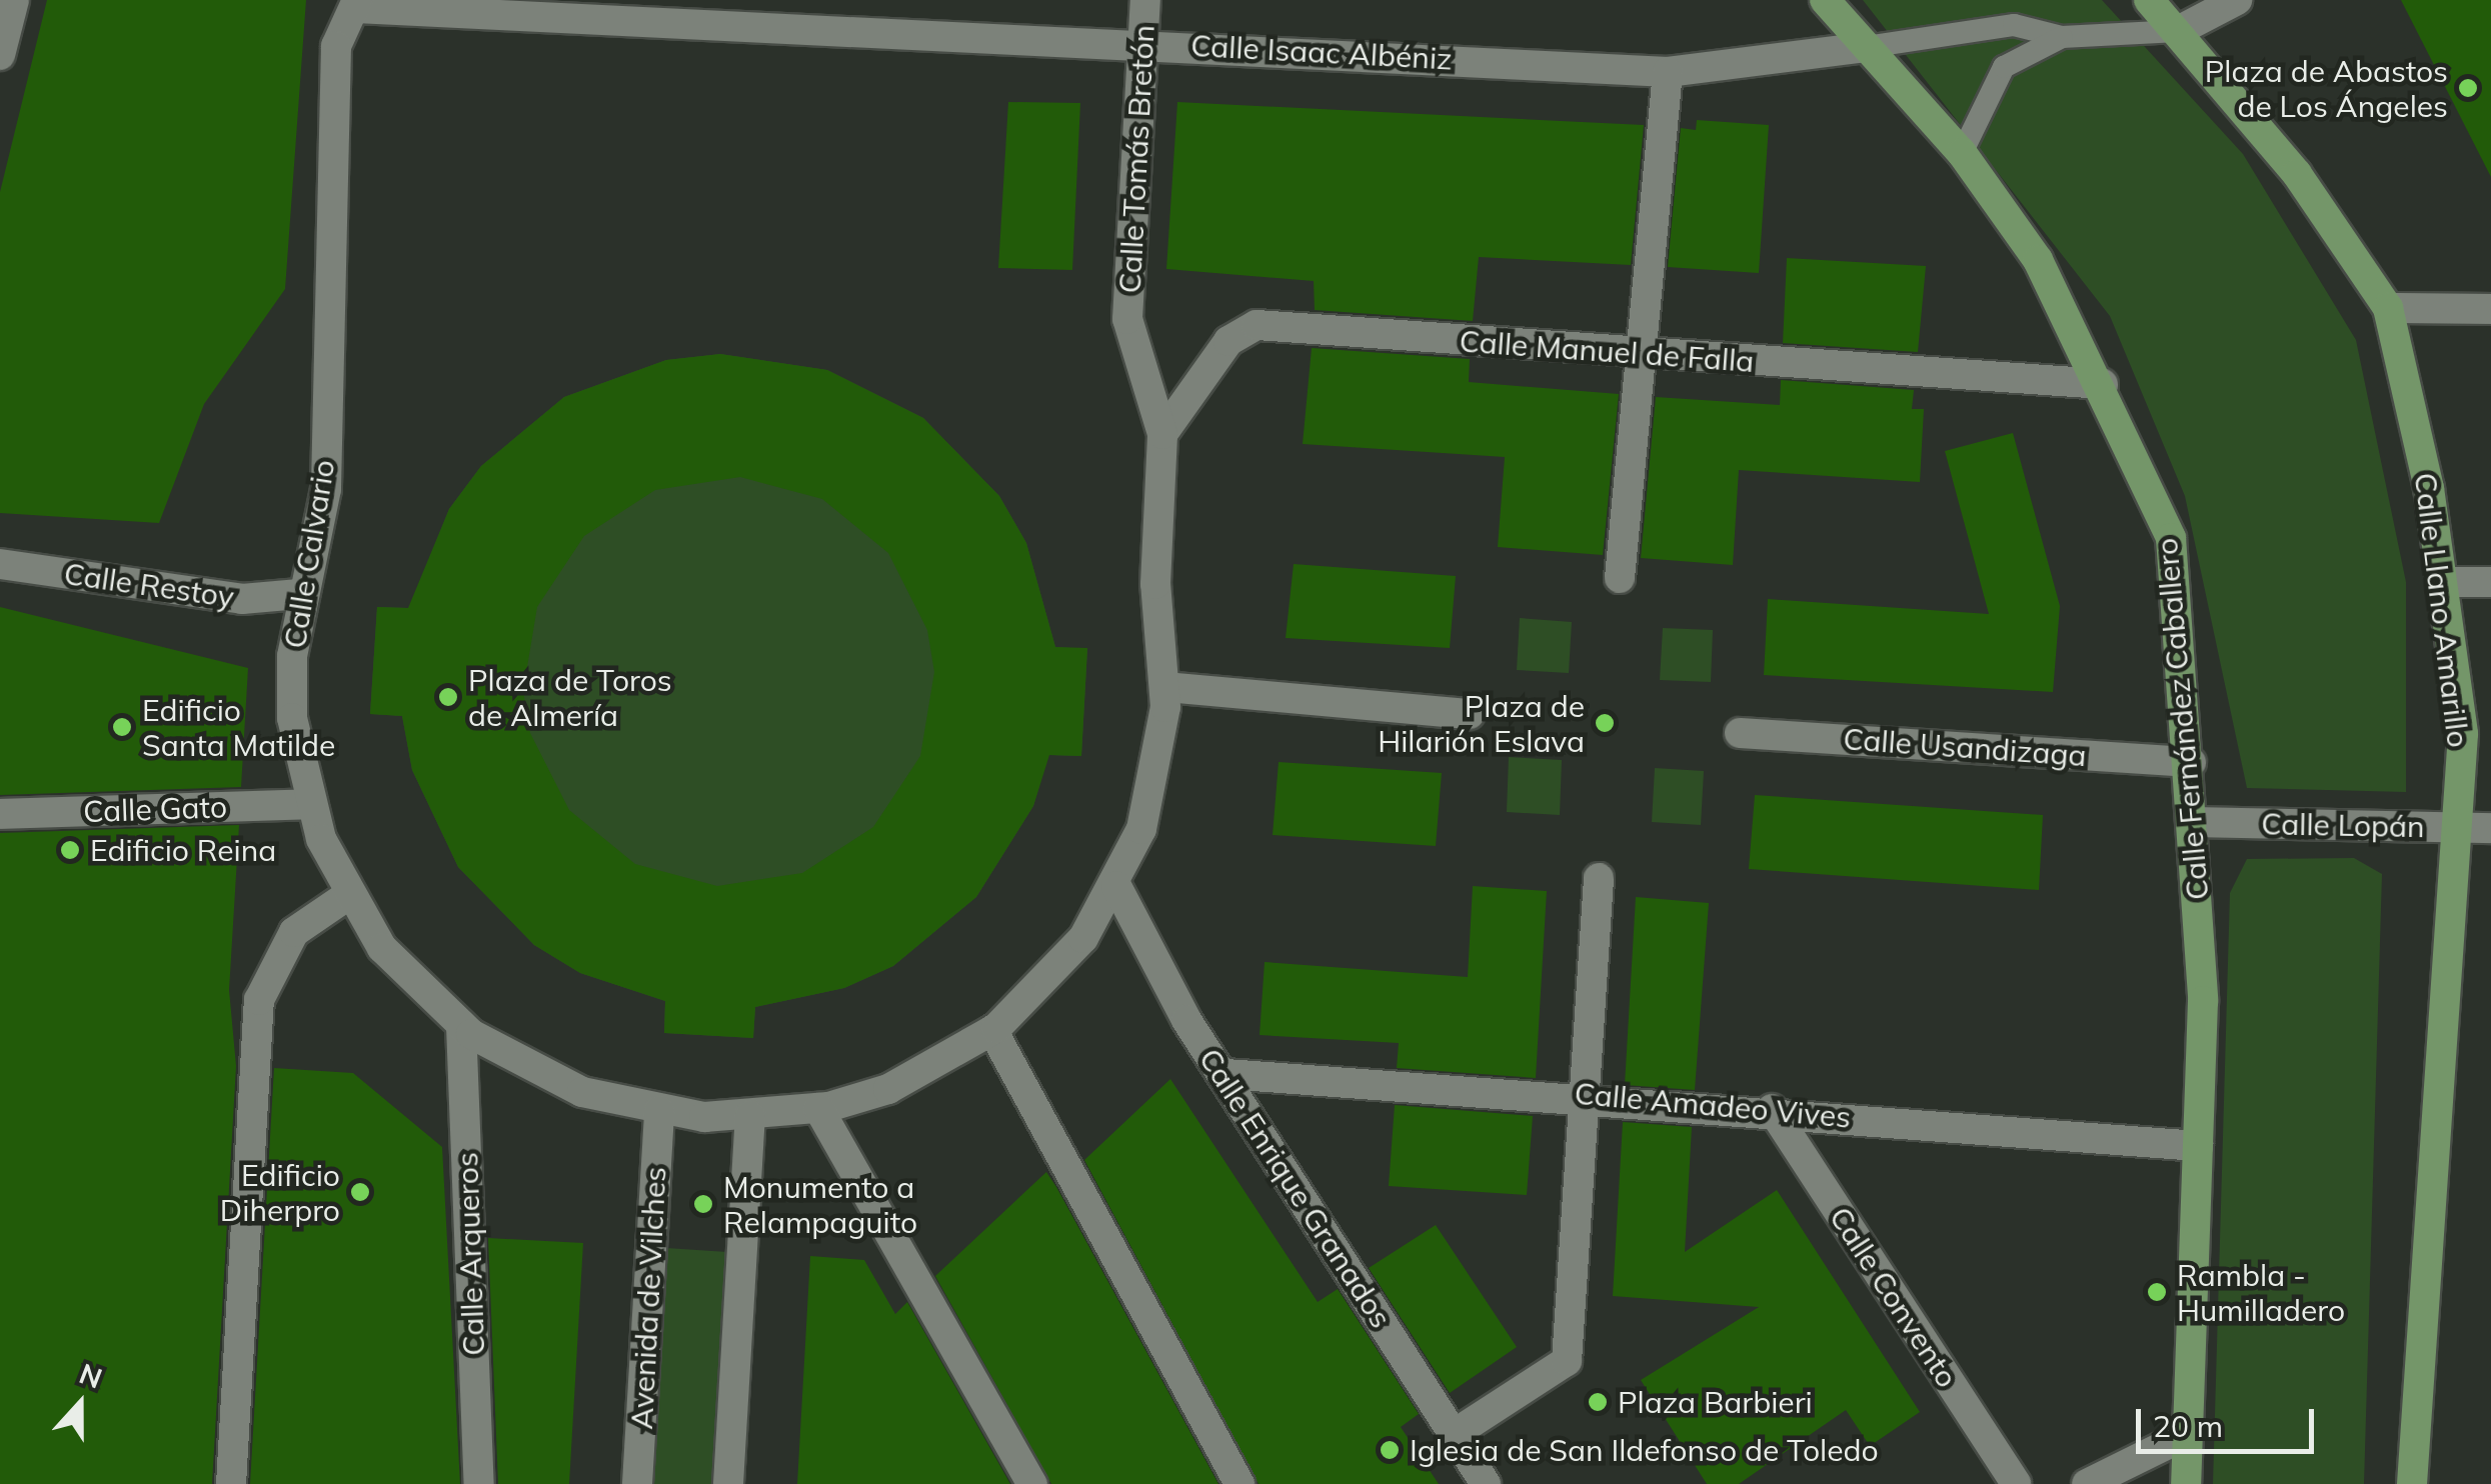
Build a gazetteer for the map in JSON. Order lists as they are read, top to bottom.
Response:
{
  "streets": {
    "main road": ["Calle Llano Amarillo", "Calle Fernández Caballero"],
    "street": [
      "Calle Isaac Albéniz",
      "Calle Tomás Bretón",
      "Calle Manuel de Falla",
      "Calle Calvario",
      "Calle Restoy",
      "Calle Usandizaga",
      "Calle Gato",
      "Calle Lopán",
      "Calle Amadeo Vives",
      "Calle Enrique Granados",
      "Calle Arqueros",
      "Calle Convento",
      "Avenida de Vilches"
    ]
  },
  "crossings": [
    ["Calle Isaac Albéniz", "Calle Tomás Bretón"],
    ["Calle Isaac Albéniz", "Calle Calvario"],
    ["Calle Isaac Albéniz", "Calle Fernández Caballero"],
    ["Calle Tomás Bretón", "Calle Manuel de Falla"],
    ["Calle Tomás Bretón", "Calle Calvario"],
    ["Calle Manuel de Falla", "Calle Calvario"],
    ["Calle Manuel de Falla", "Calle Fernández Caballero"],
    ["Calle Calvario", "Calle Restoy"],
    ["Calle Calvario", "Calle Gato"],
    ["Calle Calvario", "Calle Enrique Granados"],
    ["Calle Calvario", "Calle Arqueros"],
    ["Calle Calvario", "Avenida de Vilches"],
    ["Calle Llano Amarillo", "Calle Lopán"],
    ["Calle Fernández Caballero", "Calle Usandizaga"],
    ["Calle Fernández Caballero", "Calle Lopán"],
    ["Calle Fernández Caballero", "Calle Amadeo Vives"],
    ["Calle Amadeo Vives", "Calle Enrique Granados"],
    ["Calle Amadeo Vives", "Calle Convento"]
  ],
  "places": [
    "Plaza de Abastos de Los Ángeles",
    "Plaza de Toros de Almería",
    "Plaza de Hilarión Eslava",
    "Edificio Santa Matilde",
    "Edificio Reina",
    "Edificio Diherpro",
    "Monumento a Relampaguito",
    "Rambla - Humilladero",
    "Plaza Barbieri",
    "Iglesia de San Ildefonso de Toledo"
  ],
  "scale_bar": "20 m",
  "north": "top"
}
